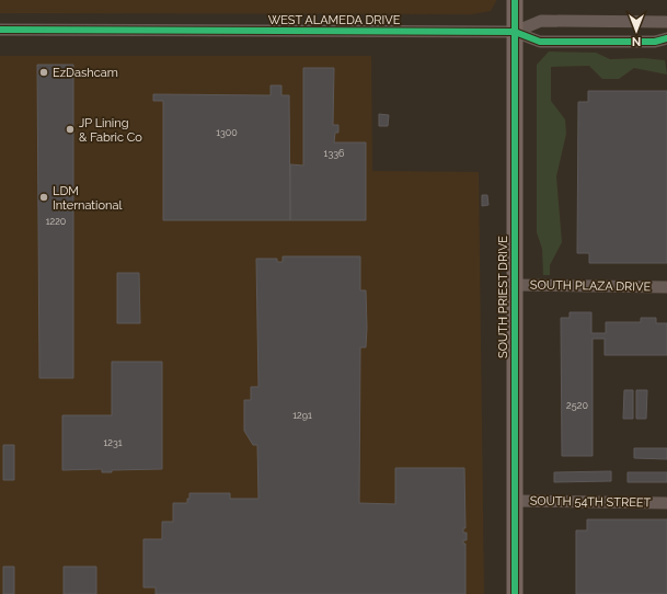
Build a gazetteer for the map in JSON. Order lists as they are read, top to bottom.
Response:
{
  "streets": {
    "main road": ["SOUTH PRIEST DRIVE"],
    "street": ["WEST ALAMEDA DRIVE", "SOUTH PLAZA DRIVE", "SOUTH 54TH STREET"]
  },
  "crossings": [
    ["WEST ALAMEDA DRIVE", "SOUTH PRIEST DRIVE"],
    ["SOUTH PLAZA DRIVE", "SOUTH PRIEST DRIVE"],
    ["SOUTH PRIEST DRIVE", "SOUTH 54TH STREET"]
  ],
  "places": ["EzDashcam", "JP Lining & Fabric Co", "LDM International"],
  "house_numbers": [
    "1300",
    "1336",
    "1220",
    "2520",
    "1291",
    "1231"
  ],
  "north": "bottom"
}
